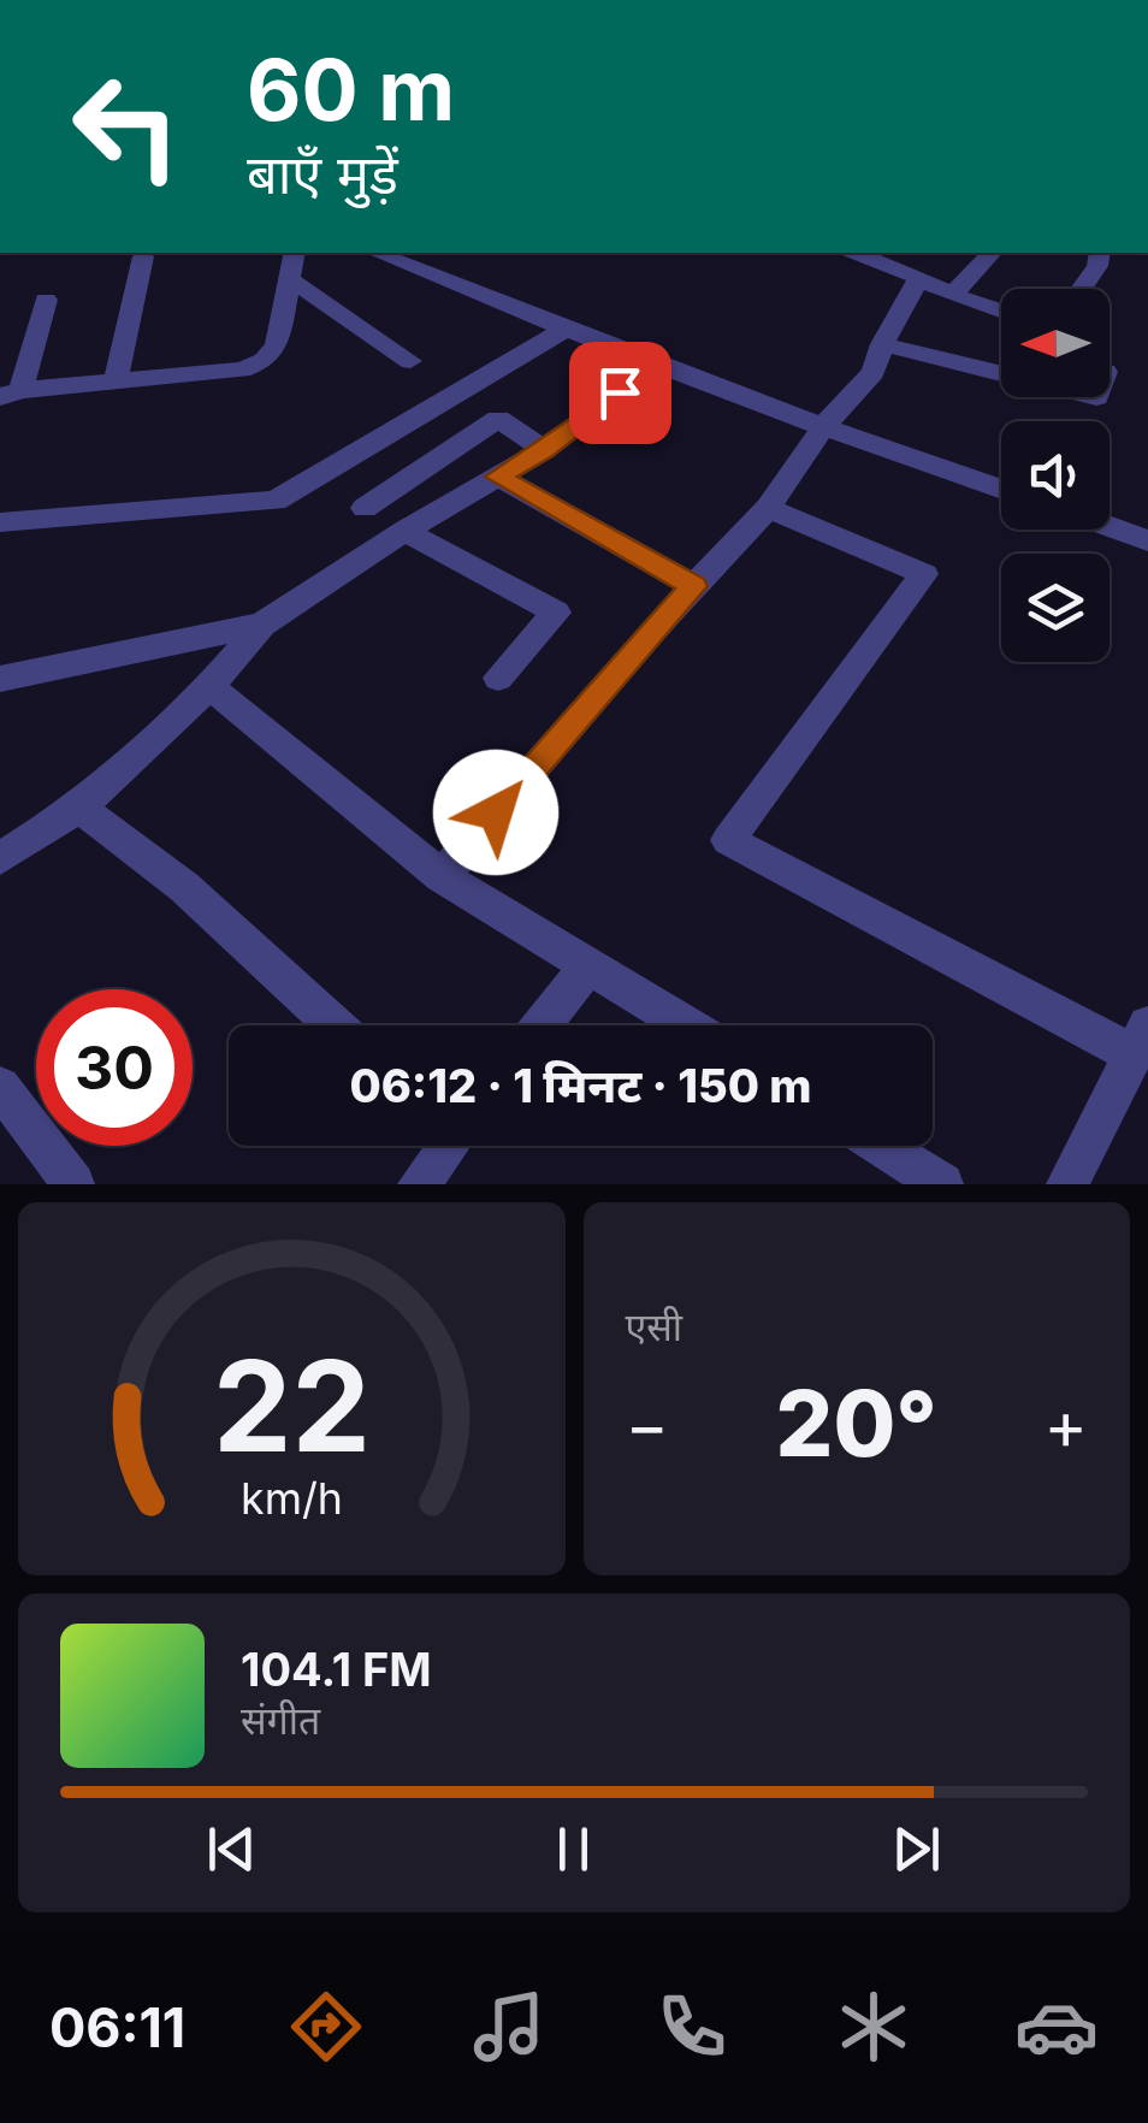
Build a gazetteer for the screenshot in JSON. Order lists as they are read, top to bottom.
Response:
{
  "north": "left",
  "page": {
    "turn": ["60 m", "बाएँ मुड़ें"],
    "limit": "30",
    "trip": "06:12 · 1 मिनट · 150 m",
    "tile": "एसी",
    "heat": ["−", "20°", "+"],
    "song": ["104.1 FM", "संगीत"],
    "tabs": "06:11",
    "gauge": ["22", "km/h"]
  }
}
